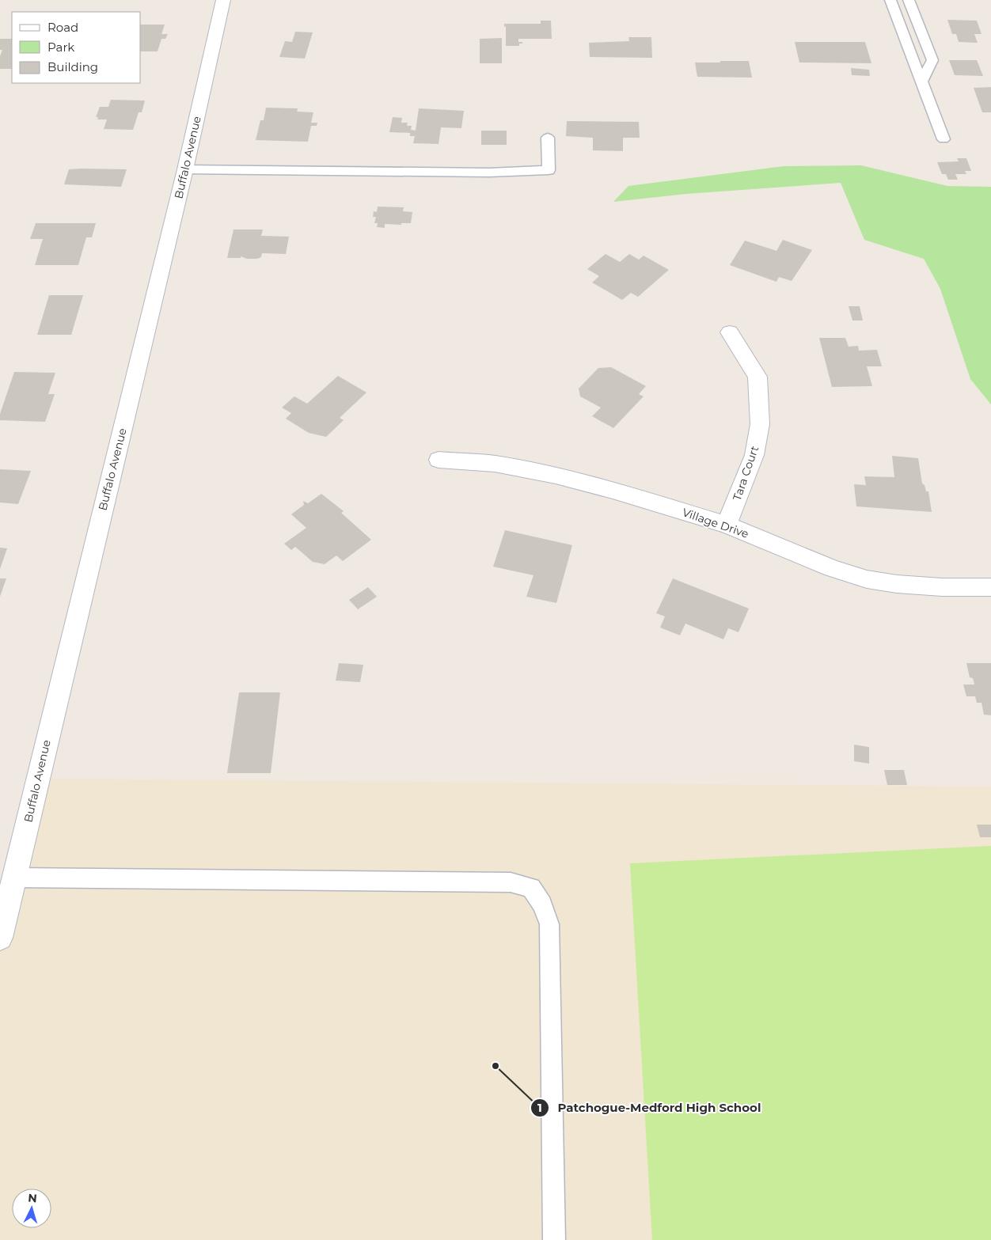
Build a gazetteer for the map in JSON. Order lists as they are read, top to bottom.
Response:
{
  "streets": {
    "street": ["Buffalo Avenue", "Tara Court", "Village Drive"]
  },
  "crossings": [
    ["Tara Court", "Village Drive"]
  ],
  "places": ["Patchogue-Medford High School"],
  "legend": ["Road", "Park", "Building"],
  "north": "top"
}
